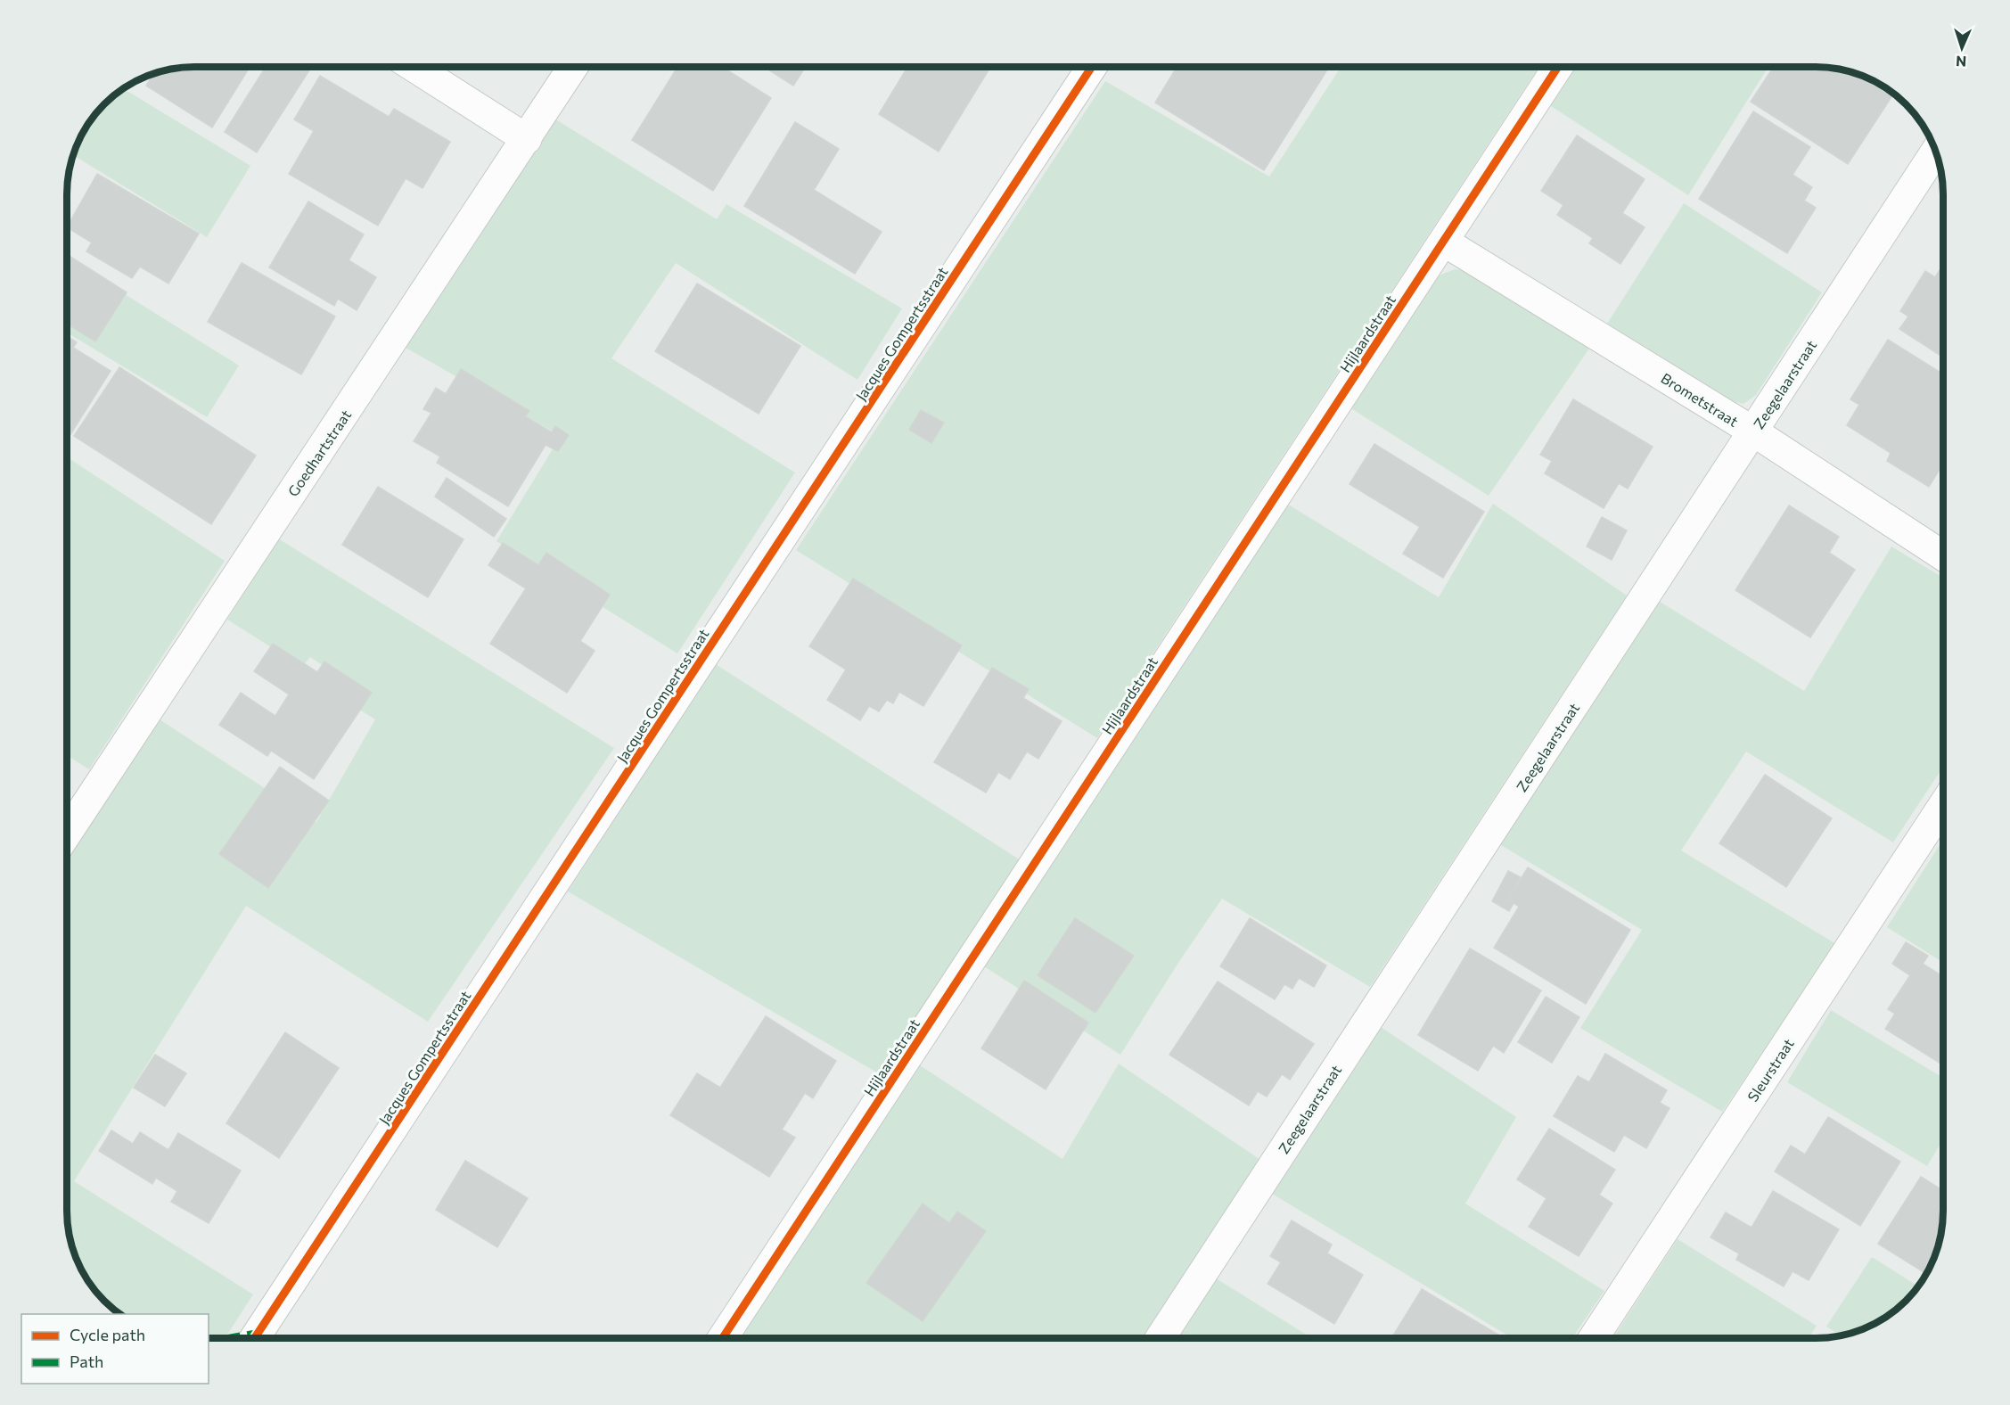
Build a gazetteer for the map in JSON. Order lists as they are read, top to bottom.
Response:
{
  "streets": {
    "street": [
      "Jacques Gompertsstraat",
      "Hijlaardstraat",
      "Zeegelaarstraat",
      "Brometstraat",
      "Goedhartstraat",
      "Sleurstraat"
    ]
  },
  "crossings": [
    ["Hijlaardstraat", "Brometstraat"],
    ["Zeegelaarstraat", "Brometstraat"]
  ],
  "legend": ["Cycle path", "Path"],
  "north": "bottom"
}
